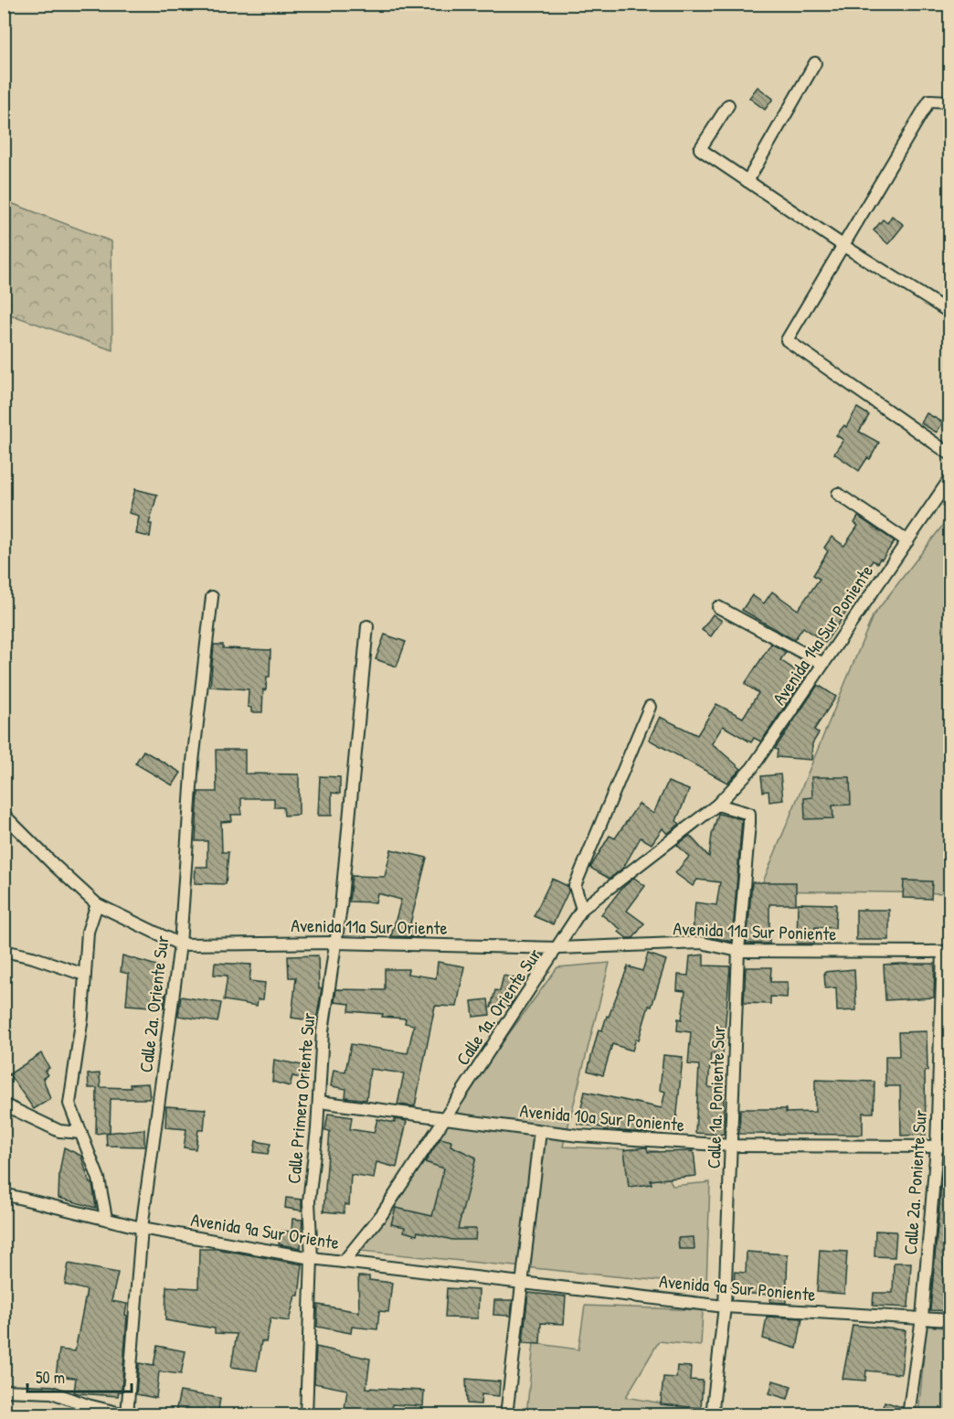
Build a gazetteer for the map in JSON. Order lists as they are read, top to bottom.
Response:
{
  "streets": {
    "street": [
      "Avenida 14a Sur Poniente",
      "Avenida 11a Sur Oriente",
      "Avenida 11a Sur Poniente",
      "Calle 2a. Oriente Sur",
      "Calle 1a. Oriente Sur",
      "Calle 1a. Poniente Sur",
      "Calle Primera Oriente Sur",
      "Avenida 10a Sur Poniente",
      "Calle 2a. Poniente Sur",
      "Avenida 9a Sur Oriente",
      "Avenida 9a Sur Poniente"
    ]
  },
  "crossings": [
    ["Avenida 14a Sur Poniente", "Calle 1a. Oriente Sur"],
    ["Avenida 14a Sur Poniente", "Calle 1a. Poniente Sur"],
    ["Avenida 11a Sur Oriente", "Avenida 11a Sur Poniente"],
    ["Avenida 11a Sur Oriente", "Calle 2a. Oriente Sur"],
    ["Avenida 11a Sur Oriente", "Calle 1a. Oriente Sur"],
    ["Avenida 11a Sur Oriente", "Calle Primera Oriente Sur"],
    ["Avenida 11a Sur Poniente", "Calle 1a. Oriente Sur"],
    ["Avenida 11a Sur Poniente", "Calle 1a. Poniente Sur"],
    ["Avenida 11a Sur Poniente", "Calle 2a. Poniente Sur"],
    ["Calle 2a. Oriente Sur", "Avenida 9a Sur Oriente"],
    ["Calle 1a. Oriente Sur", "Calle 1a. Poniente Sur"],
    ["Calle 1a. Oriente Sur", "Avenida 10a Sur Poniente"],
    ["Calle 1a. Oriente Sur", "Avenida 9a Sur Oriente"],
    ["Calle 1a. Poniente Sur", "Avenida 10a Sur Poniente"],
    ["Calle 1a. Poniente Sur", "Avenida 9a Sur Poniente"],
    ["Calle Primera Oriente Sur", "Avenida 10a Sur Poniente"],
    ["Calle Primera Oriente Sur", "Avenida 9a Sur Oriente"],
    ["Avenida 10a Sur Poniente", "Calle 2a. Poniente Sur"],
    ["Calle 2a. Poniente Sur", "Avenida 9a Sur Poniente"],
    ["Avenida 9a Sur Oriente", "Avenida 9a Sur Poniente"]
  ],
  "scale_bar": "50 m"
}
